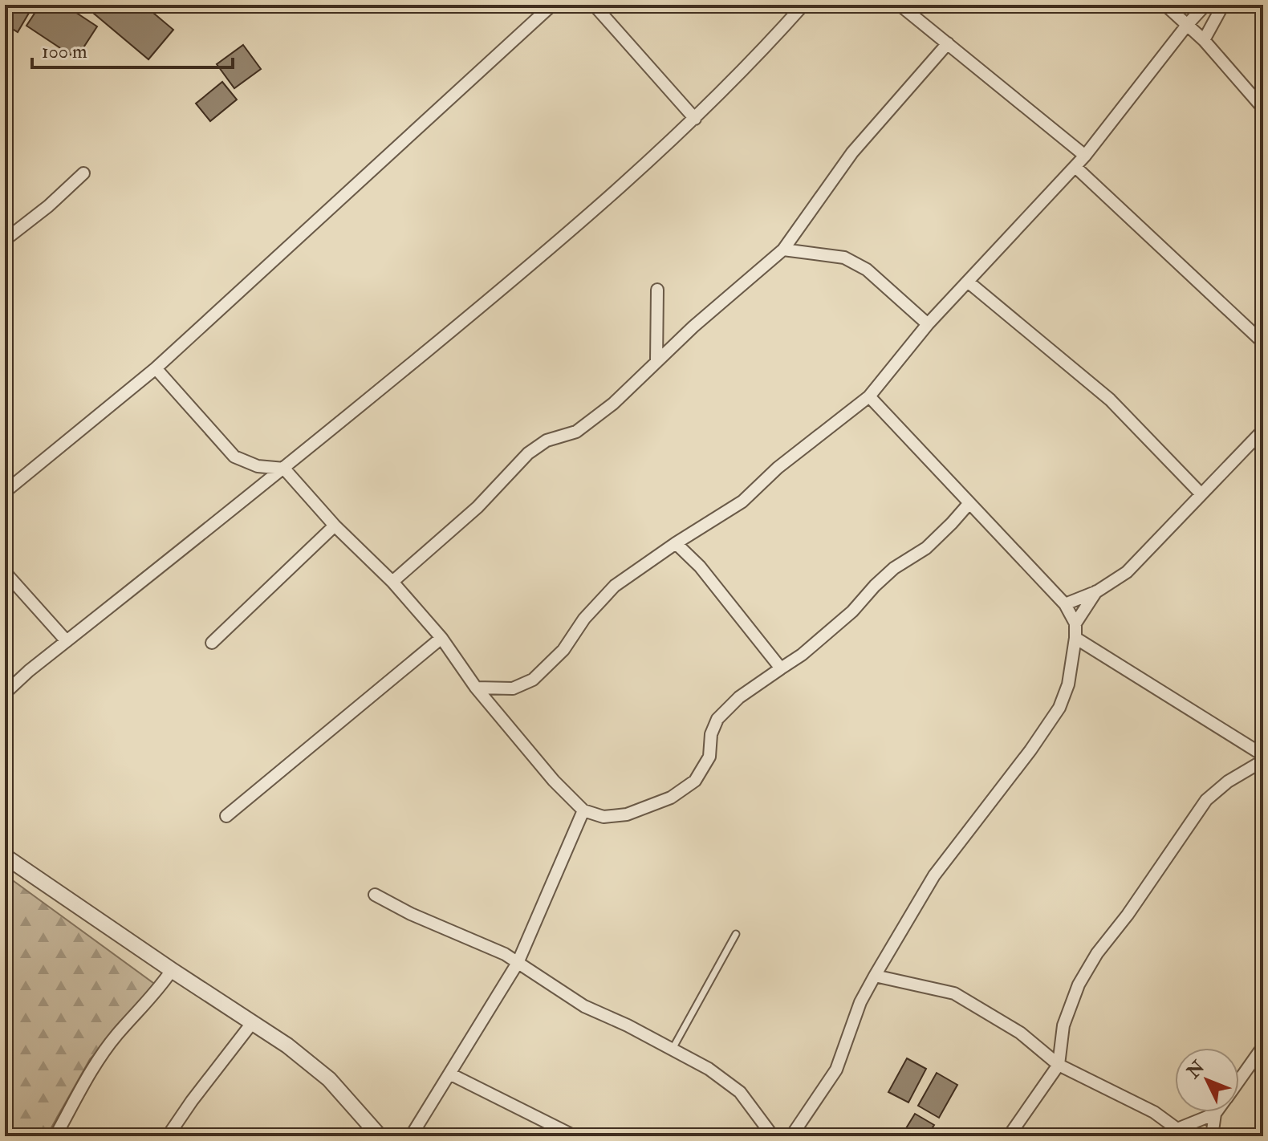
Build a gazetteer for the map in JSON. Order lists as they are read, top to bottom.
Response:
{
  "scale_bar": "100 m",
  "north": "top left"
}
